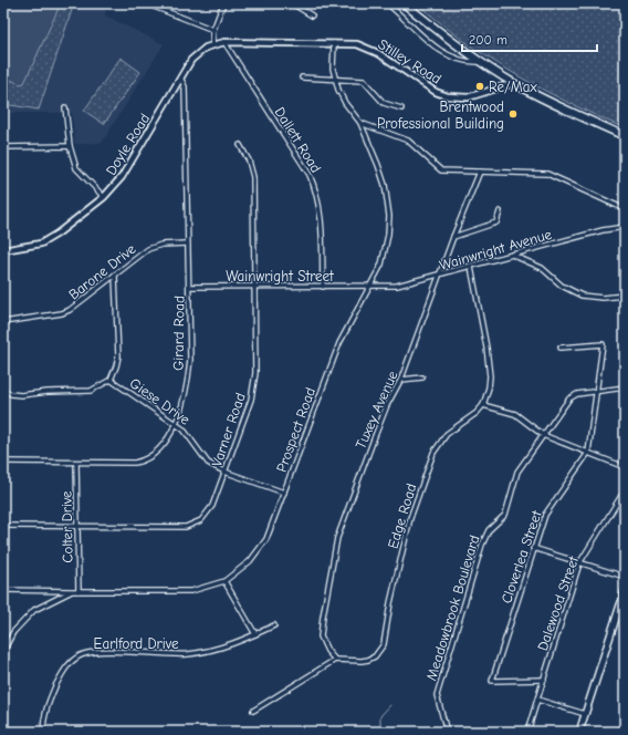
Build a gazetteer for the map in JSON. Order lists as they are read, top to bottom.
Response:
{
  "streets": {
    "street": [
      "Stilley Road",
      "Dallett Road",
      "Doyle Road",
      "Wainwright Avenue",
      "Barone Drive",
      "Wainwright Street",
      "Girard Road",
      "Giese Drive",
      "Tuxey Avenue",
      "Varner Road",
      "Prospect Road",
      "Edge Road",
      "Colter Drive",
      "Cloverlea Street",
      "Dalewood Street",
      "Meadowbrook Boulevard",
      "Earlford Drive"
    ]
  },
  "crossings": [
    ["Stilley Road", "Dallett Road"],
    ["Stilley Road", "Doyle Road"],
    ["Stilley Road", "Prospect Road"],
    ["Dallett Road", "Wainwright Street"],
    ["Doyle Road", "Girard Road"],
    ["Wainwright Avenue", "Wainwright Street"],
    ["Wainwright Avenue", "Tuxey Avenue"],
    ["Wainwright Avenue", "Prospect Road"],
    ["Barone Drive", "Girard Road"],
    ["Wainwright Street", "Girard Road"],
    ["Wainwright Street", "Varner Road"],
    ["Wainwright Street", "Prospect Road"],
    ["Girard Road", "Giese Drive"],
    ["Girard Road", "Colter Drive"],
    ["Giese Drive", "Varner Road"],
    ["Giese Drive", "Prospect Road"],
    ["Tuxey Avenue", "Edge Road"],
    ["Varner Road", "Colter Drive"],
    ["Prospect Road", "Colter Drive"],
    ["Cloverlea Street", "Dalewood Street"],
    ["Cloverlea Street", "Meadowbrook Boulevard"]
  ],
  "places": ["Re/Max", "Brentwood Professional Building"],
  "scale_bar": "200 m"
}
